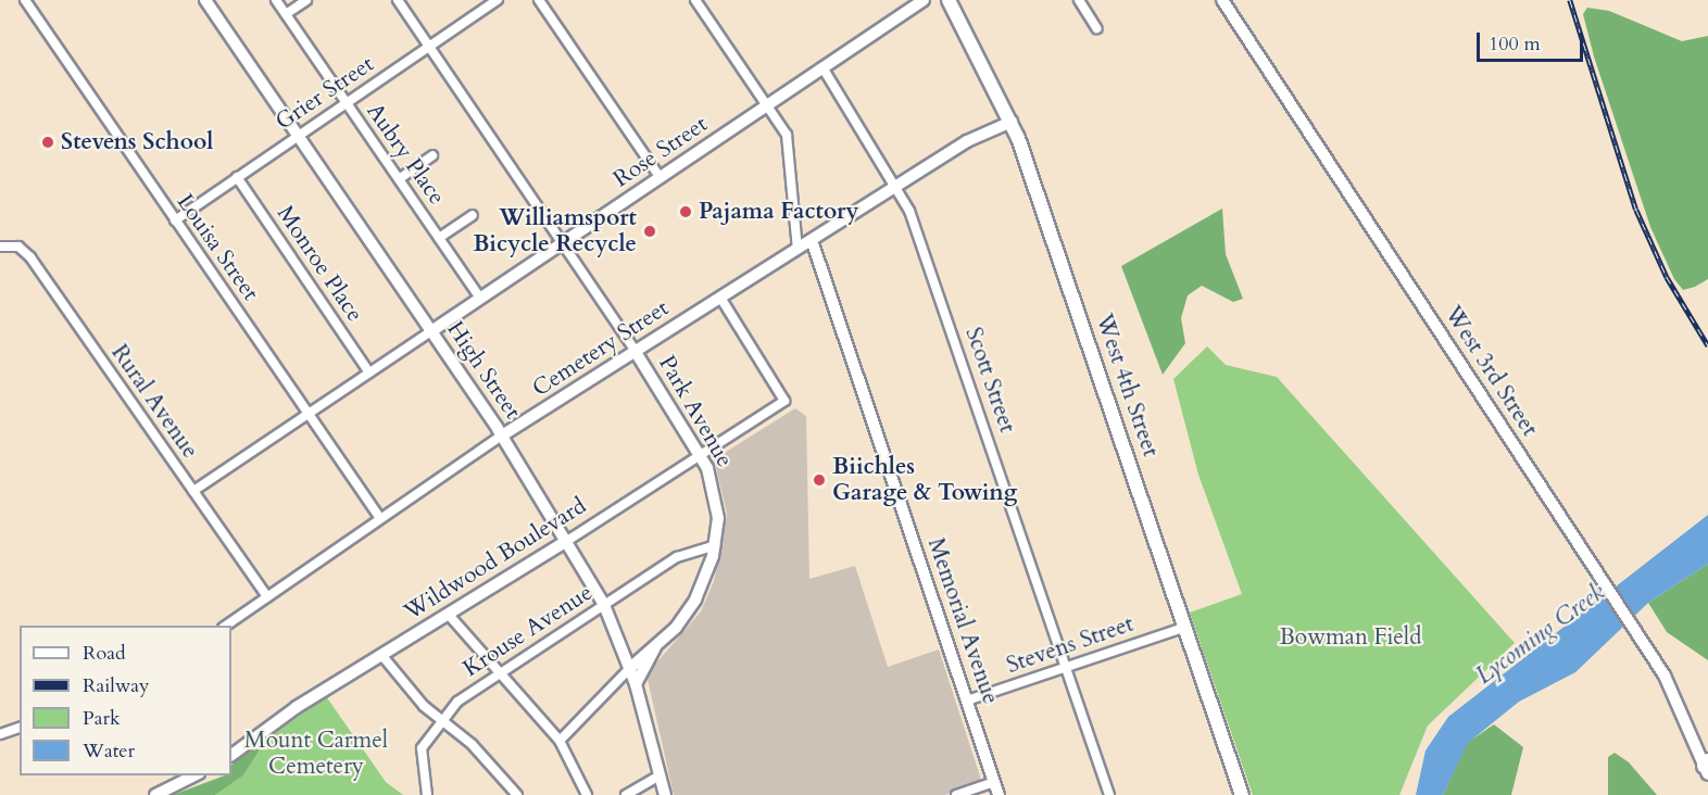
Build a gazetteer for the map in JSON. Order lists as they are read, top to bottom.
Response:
{
  "streets": {
    "main road": ["West 4th Street"],
    "street": [
      "Grier Street",
      "Rose Street",
      "Aubry Place",
      "Louisa Street",
      "Monroe Place",
      "Cemetery Street",
      "High Street",
      "West 3rd Street",
      "Scott Street",
      "Rural Avenue",
      "Park Avenue",
      "Wildwood Boulevard",
      "Memorial Avenue",
      "Krouse Avenue",
      "Stevens Street"
    ]
  },
  "crossings": [
    ["Grier Street", "Aubry Place"],
    ["Grier Street", "Louisa Street"],
    ["Grier Street", "Monroe Place"],
    ["Grier Street", "High Street"],
    ["Grier Street", "Park Avenue"],
    ["Rose Street", "Aubry Place"],
    ["Rose Street", "Louisa Street"],
    ["Rose Street", "Monroe Place"],
    ["Rose Street", "High Street"],
    ["Rose Street", "Scott Street"],
    ["Rose Street", "Rural Avenue"],
    ["Rose Street", "Park Avenue"],
    ["Louisa Street", "Cemetery Street"],
    ["Cemetery Street", "High Street"],
    ["Cemetery Street", "Scott Street"],
    ["Cemetery Street", "West 4th Street"],
    ["Cemetery Street", "Rural Avenue"],
    ["Cemetery Street", "Park Avenue"],
    ["Cemetery Street", "Wildwood Boulevard"],
    ["Cemetery Street", "Memorial Avenue"],
    ["High Street", "Park Avenue"],
    ["High Street", "Wildwood Boulevard"],
    ["High Street", "Krouse Avenue"],
    ["Scott Street", "Stevens Street"],
    ["West 4th Street", "Stevens Street"],
    ["Park Avenue", "Wildwood Boulevard"],
    ["Park Avenue", "Krouse Avenue"],
    ["Memorial Avenue", "Stevens Street"]
  ],
  "water": ["Lycoming Creek"],
  "parks": ["Bowman Field", "Mount Carmel Cemetery"],
  "places": [
    "Stevens School",
    "Pajama Factory",
    "Williamsport Bicycle Recycle",
    "Biichles Garage & Towing"
  ],
  "legend": [
    "Road",
    "Railway",
    "Park",
    "Water"
  ],
  "scale_bar": "100 m"
}
